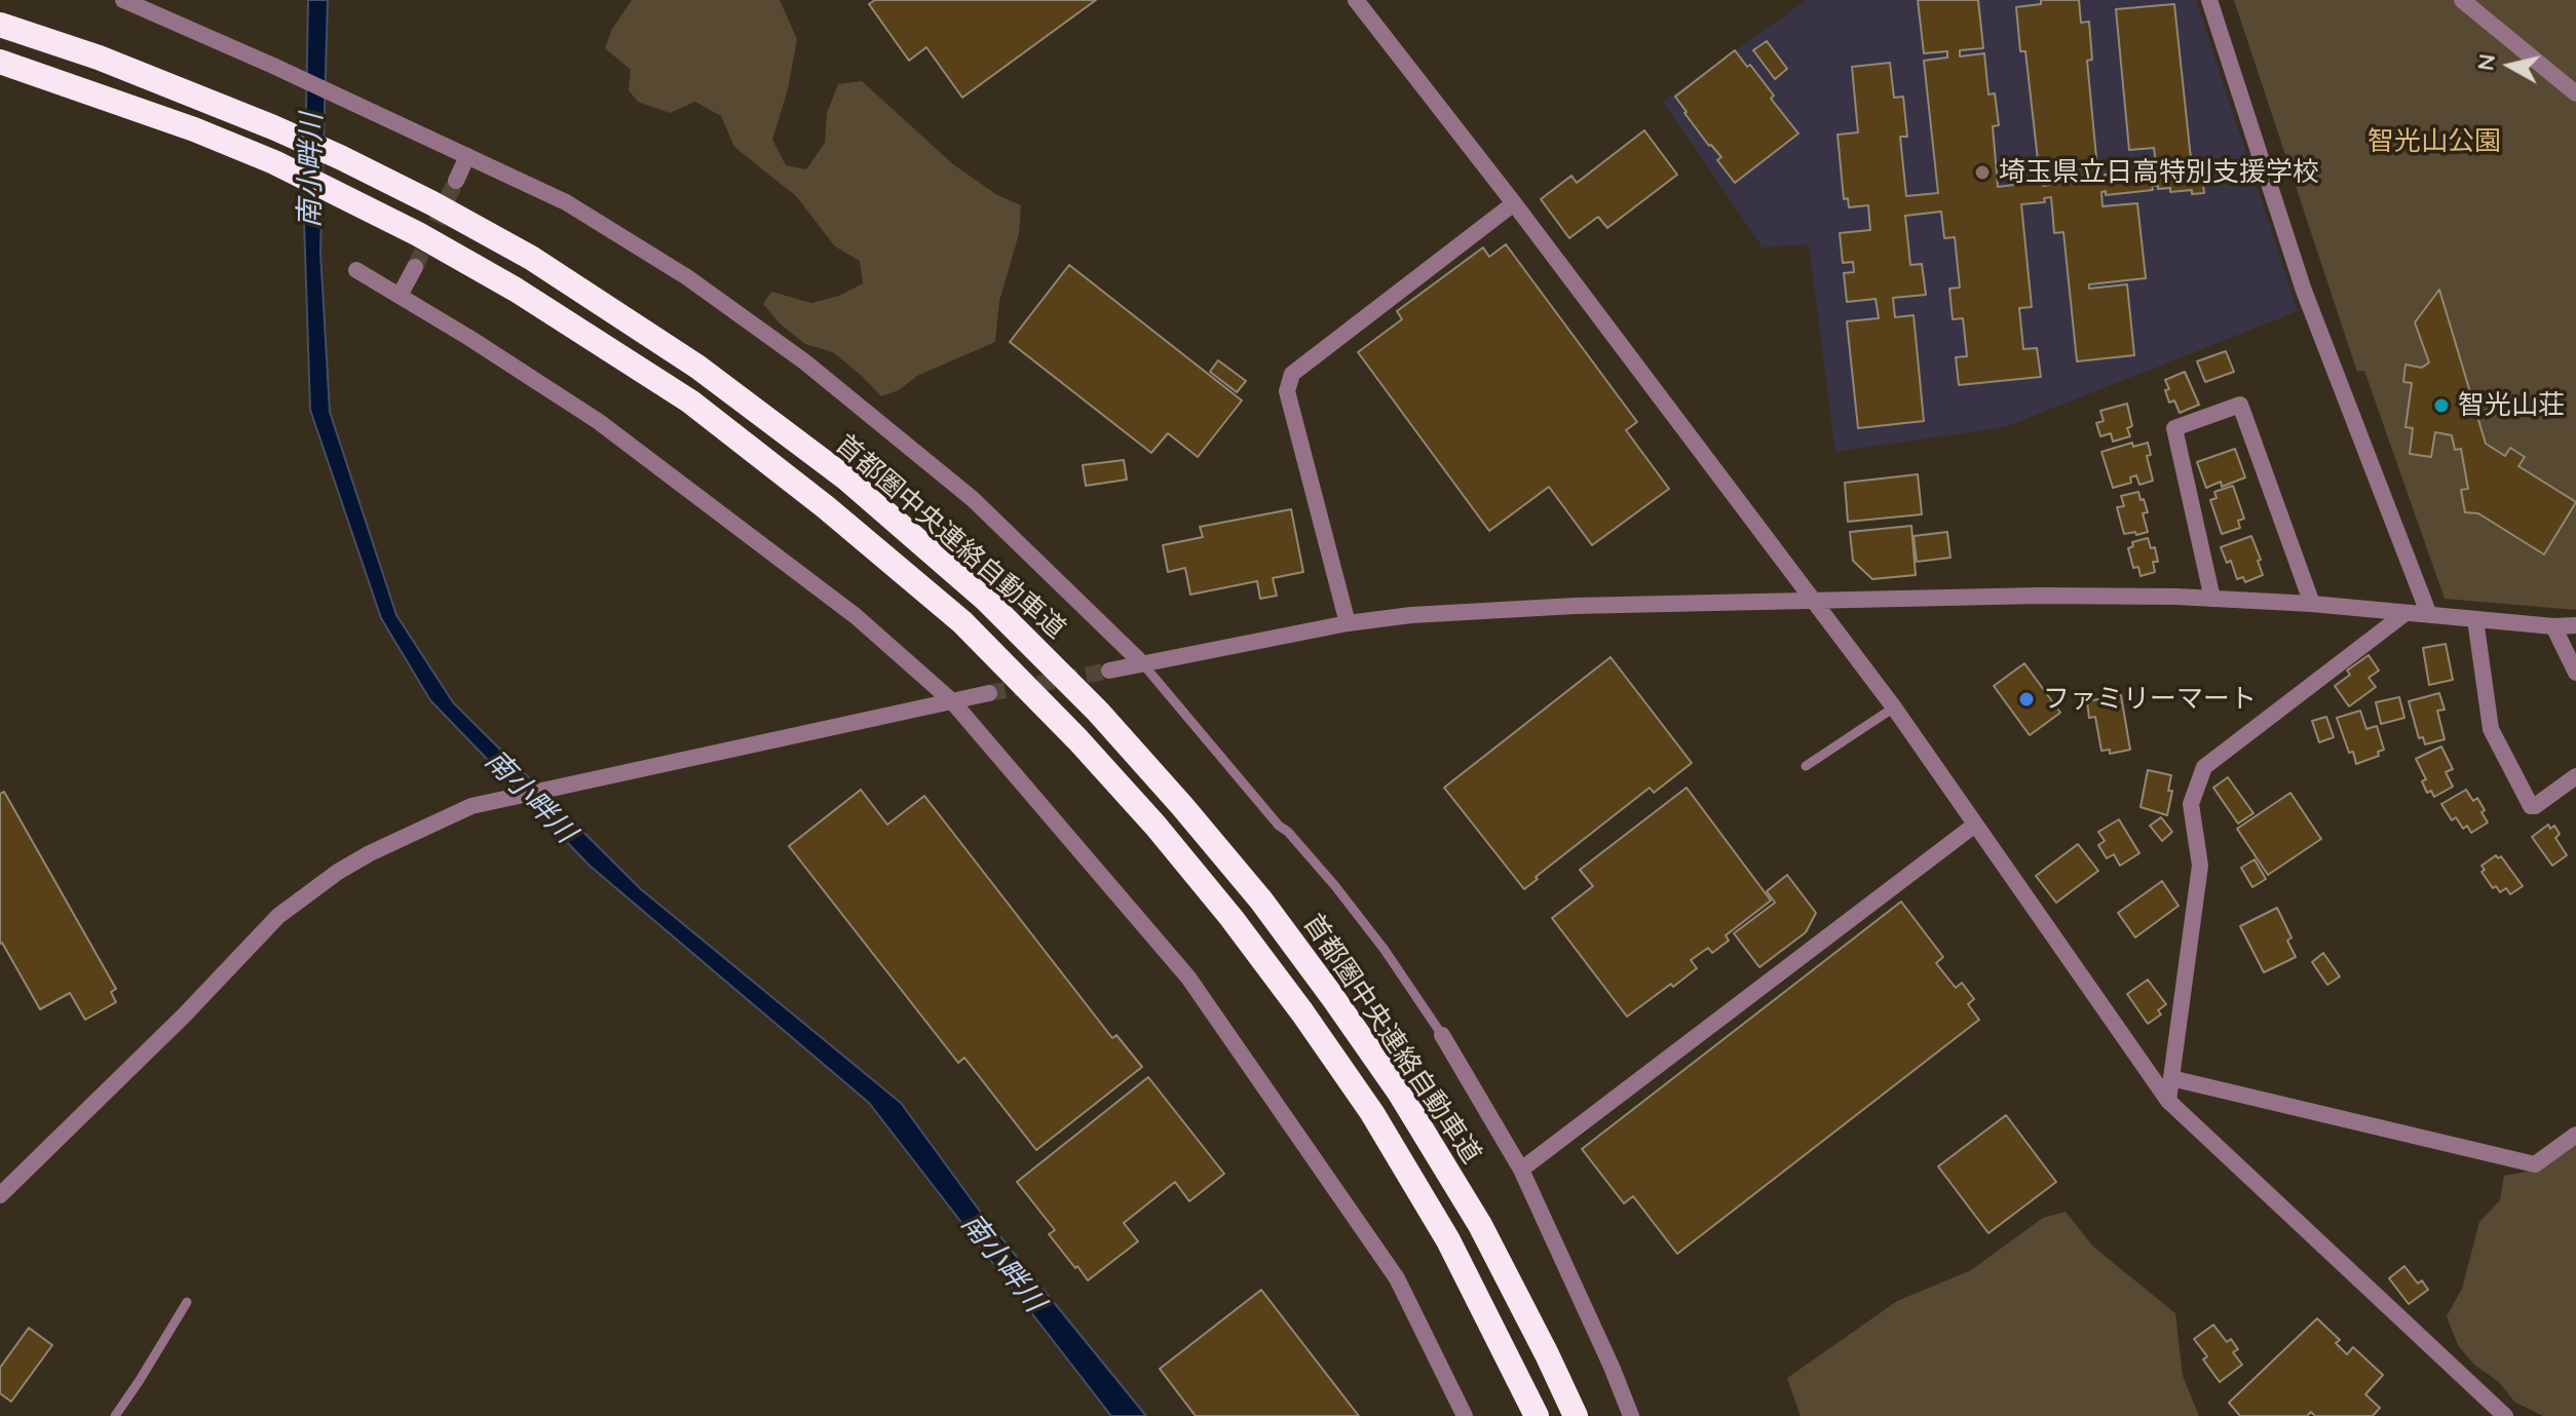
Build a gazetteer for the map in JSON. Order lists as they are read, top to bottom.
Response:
{
  "streets": {
    "highway": ["首都圏中央連絡自動車道"]
  },
  "water": ["南小畔川"],
  "parks": ["智光山公園"],
  "places": ["埼玉県立日高特別支援学校", "智光山荘", "ファミリーマート"],
  "north": "left"
}
